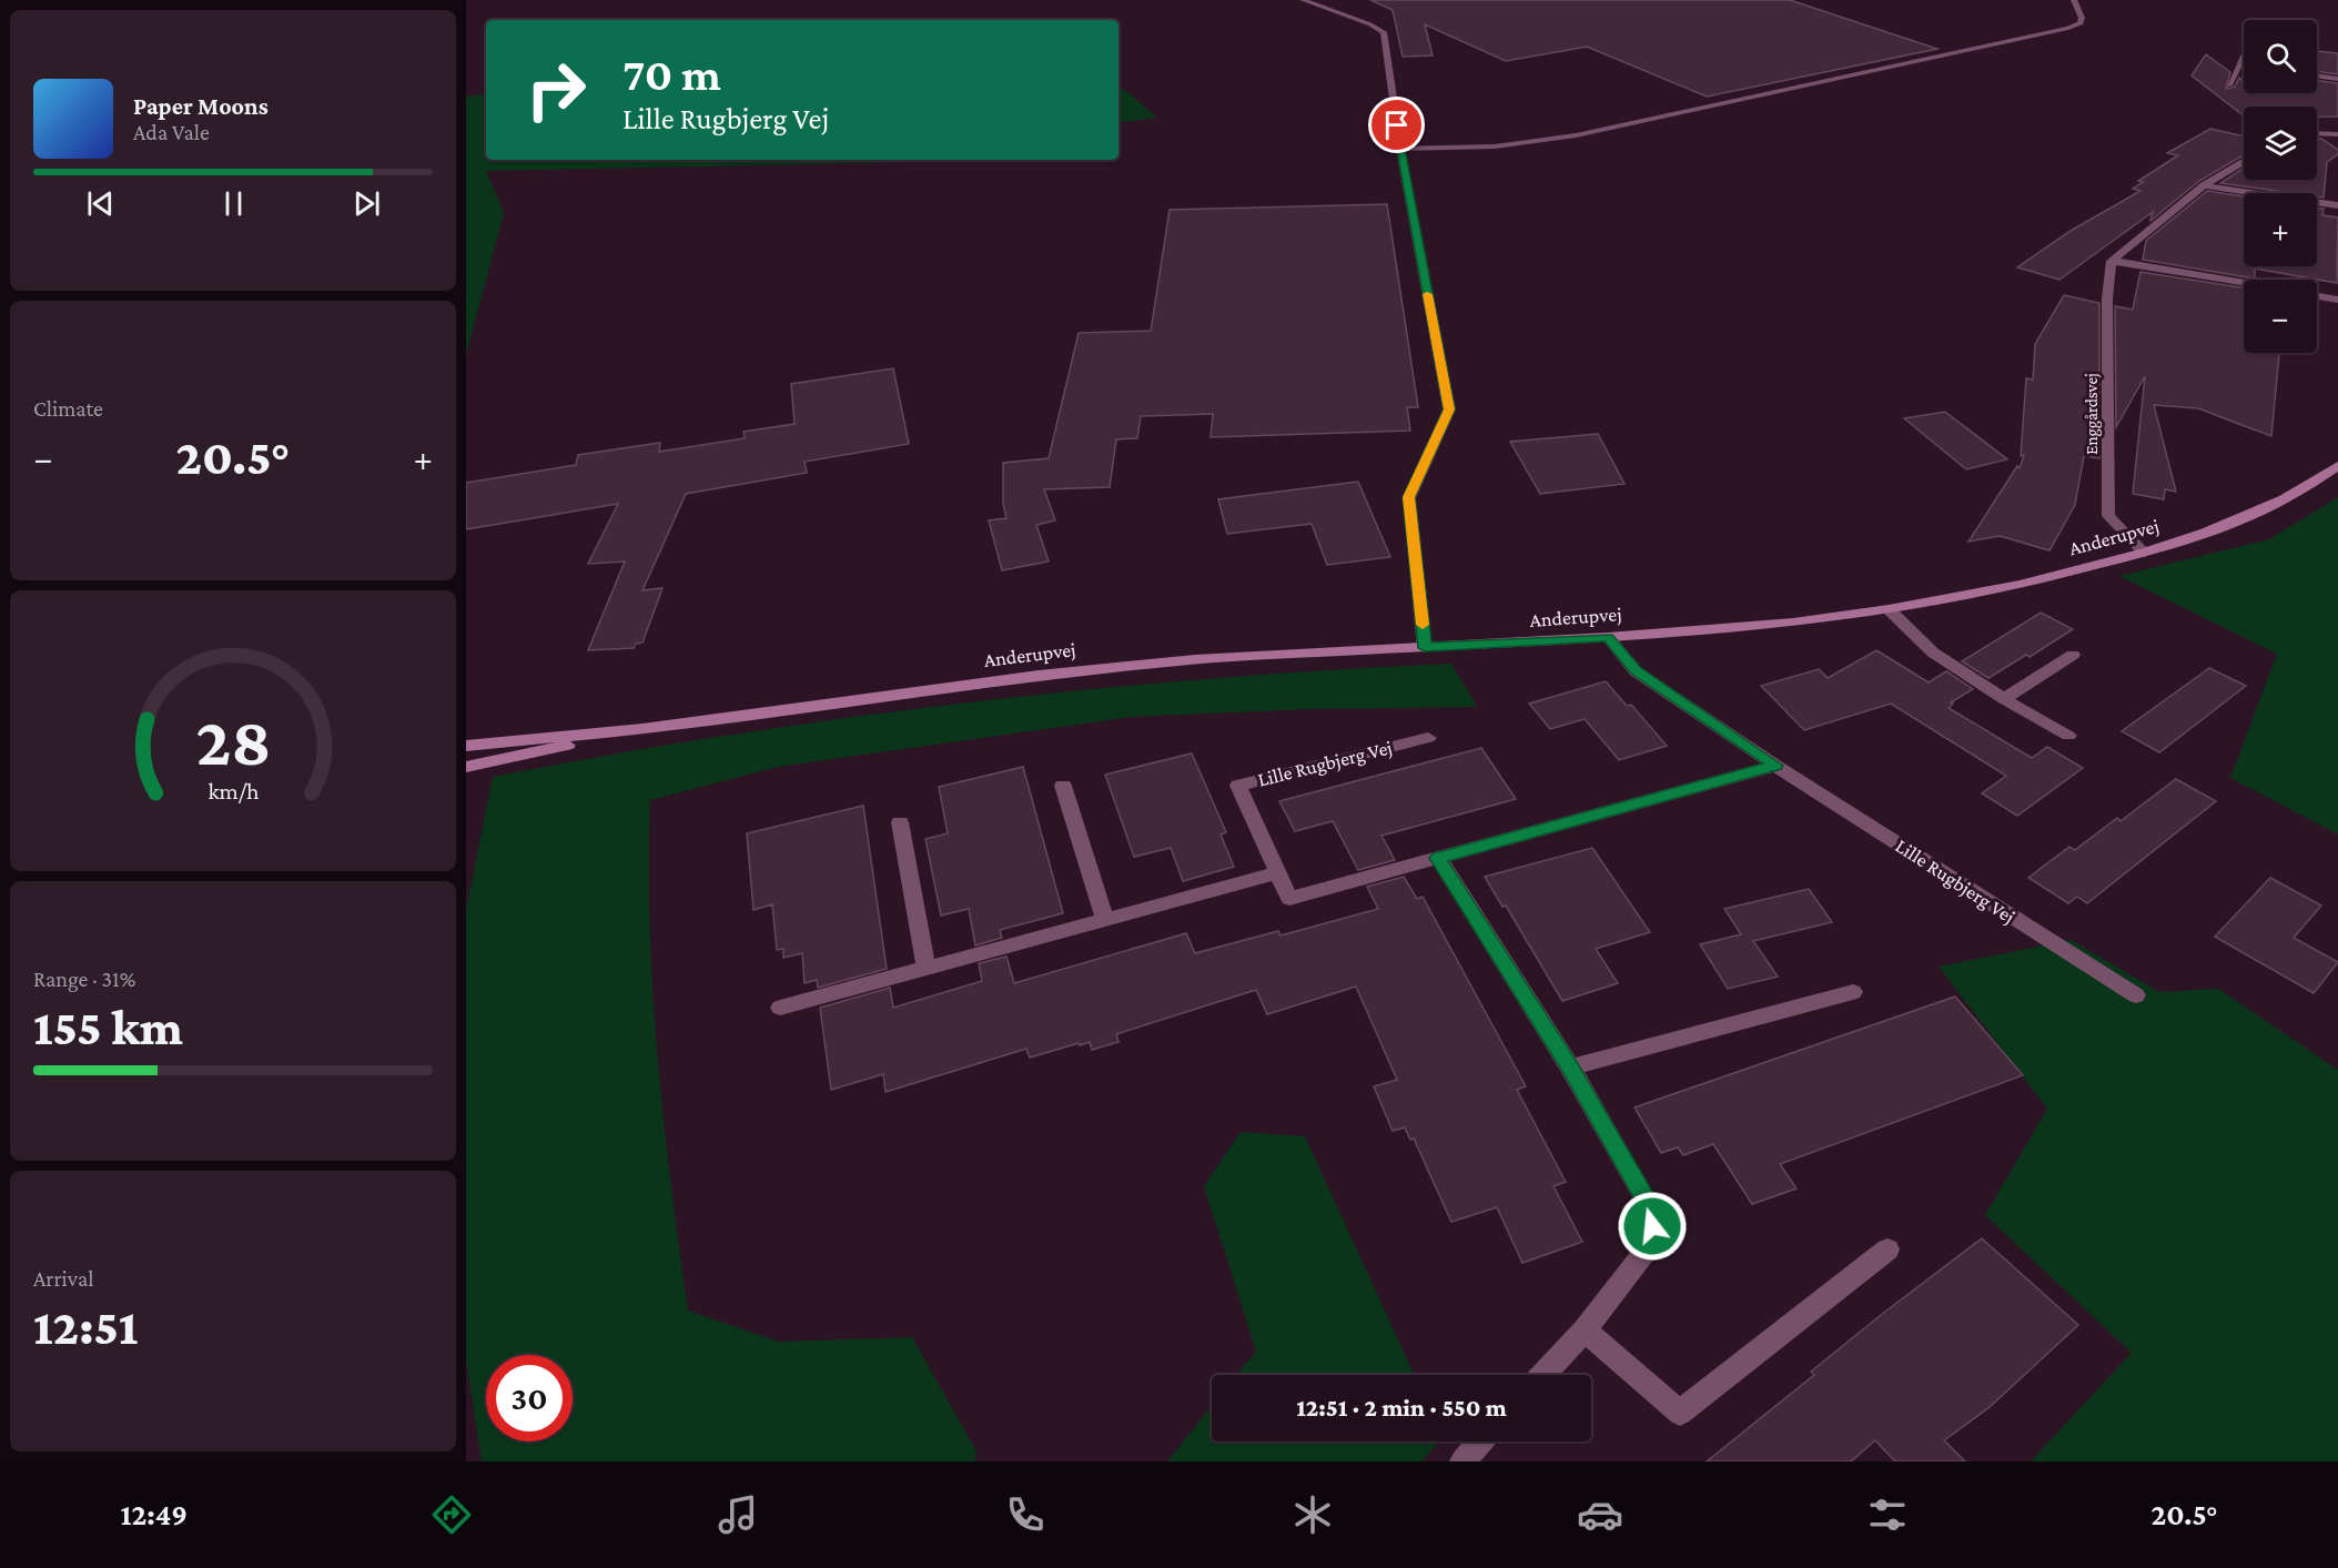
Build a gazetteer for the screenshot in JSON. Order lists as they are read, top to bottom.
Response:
{
  "streets": {
    "street": ["Enggårdsvej", "Anderupvej", "Lille Rugbjerg Vej"]
  },
  "crossings": [
    ["Enggårdsvej", "Anderupvej"],
    ["Anderupvej", "Lille Rugbjerg Vej"]
  ],
  "page": {
    "map_buttons": ["+", "−"],
    "turn": ["70 m", "Lille Rugbjerg Vej"],
    "song": ["Paper Moons", "Ada Vale"],
    "tile": [
      "Climate",
      ["Range · 31%", "155 km"],
      ["Arrival", "12:51"]
    ],
    "heat": ["−", "20.5°", "+"],
    "limit": "30",
    "trip": "12:51 · 2 min · 550 m",
    "tabs": ["12:49", "20.5°"],
    "gauge": ["28", "km/h"]
  }
}
